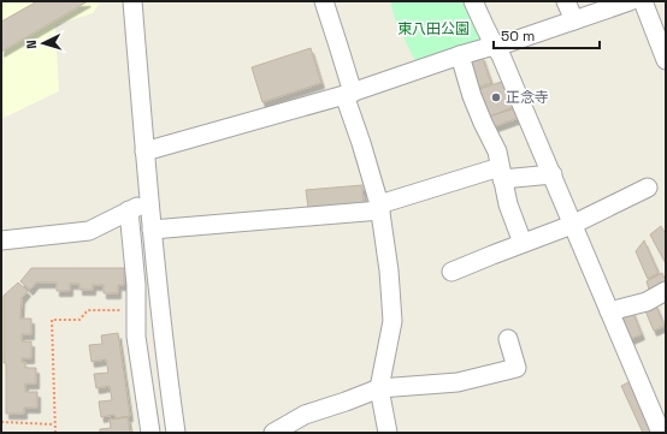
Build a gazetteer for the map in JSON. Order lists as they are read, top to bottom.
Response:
{
  "parks": ["東八田公園"],
  "places": ["正念寺"],
  "scale_bar": "50 m",
  "north": "left"
}
